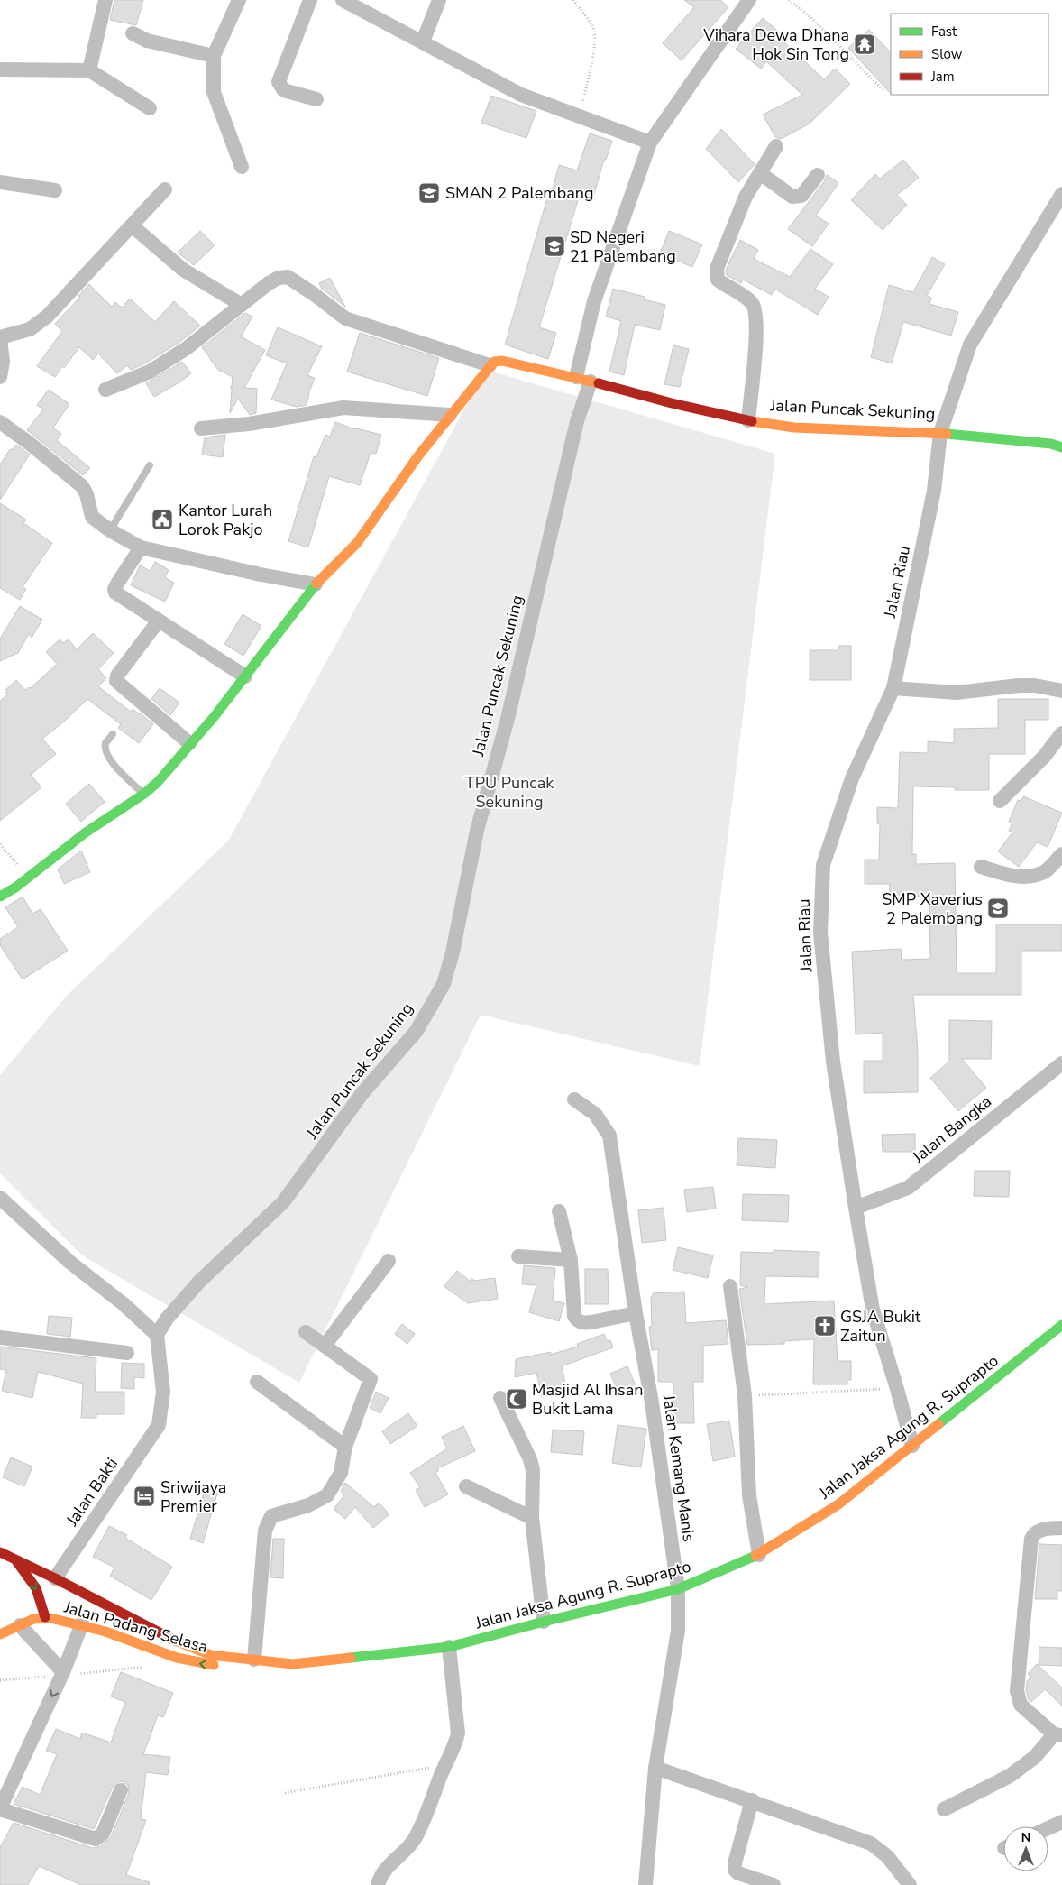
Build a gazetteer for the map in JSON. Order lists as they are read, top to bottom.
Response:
{
  "streets": {
    "street": [
      "Jalan Puncak Sekuning",
      "Jalan Riau",
      "Jalan Bangka",
      "Jalan Jaksa Agung R. Suprapto",
      "Jalan Kemang Manis",
      "Jalan Bakti",
      "Jalan Padang Selasa"
    ]
  },
  "crossings": [
    ["Jalan Puncak Sekuning", "Jalan Riau"],
    ["Jalan Puncak Sekuning", "Jalan Bakti"],
    ["Jalan Riau", "Jalan Bangka"],
    ["Jalan Riau", "Jalan Jaksa Agung R. Suprapto"],
    ["Jalan Jaksa Agung R. Suprapto", "Jalan Kemang Manis"],
    ["Jalan Jaksa Agung R. Suprapto", "Jalan Bakti"],
    ["Jalan Jaksa Agung R. Suprapto", "Jalan Padang Selasa"]
  ],
  "one_way": ["Jalan Padang Selasa"],
  "parks": ["TPU Puncak Sekuning"],
  "places": {
    "temple": ["Vihara Dewa Dhana Hok Sin Tong"],
    "school or university": ["SMAN 2 Palembang", "SD Negeri 21 Palembang", "SMP Xaverius 2 Palembang"],
    "public building": ["Kantor Lurah Lorok Pakjo"],
    "church": ["GSJA Bukit Zaitun"],
    "mosque": ["Masjid Al Ihsan Bukit Lama"],
    "hotel": ["Sriwijaya Premier"]
  },
  "legend": ["Fast", "Slow", "Jam"],
  "north": "top"
}
